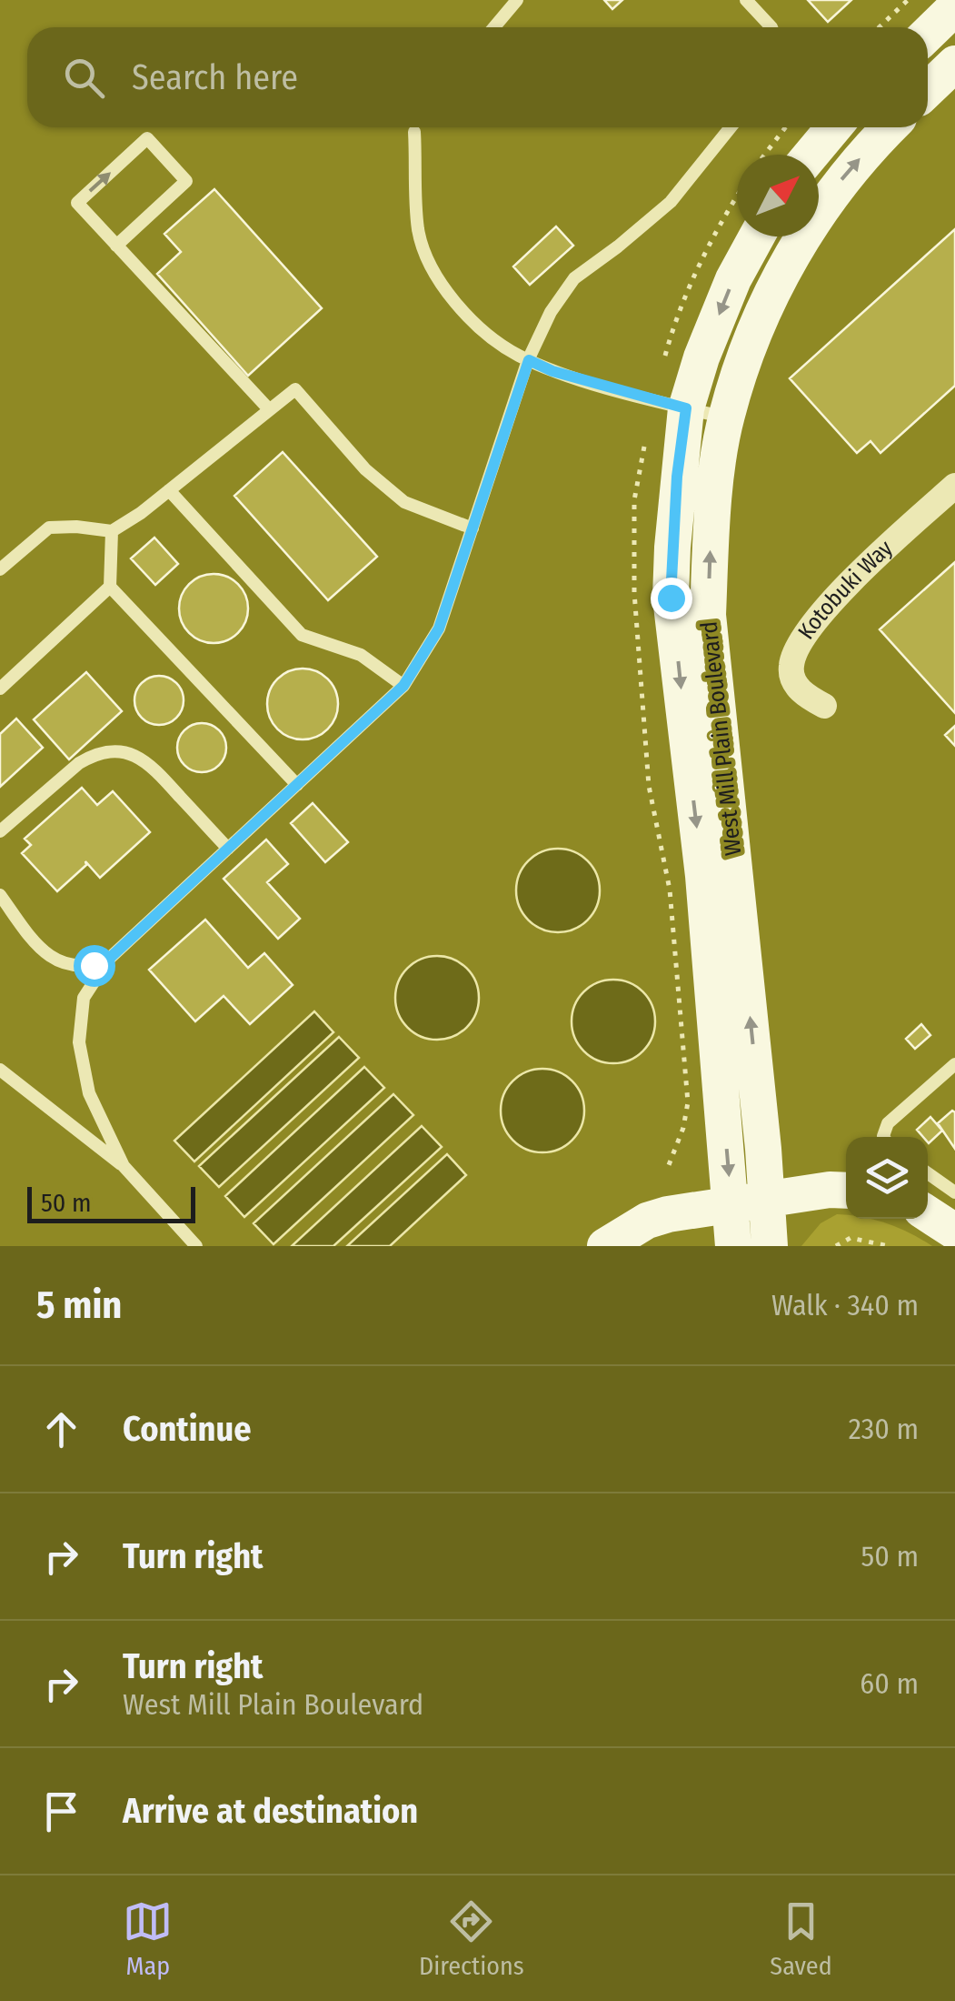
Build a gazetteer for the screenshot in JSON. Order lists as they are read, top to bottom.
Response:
{
  "streets": {
    "main road": ["West Mill Plain Boulevard"],
    "street": ["Kotobuki Way"]
  },
  "scale_bar": "50 m",
  "north": "top right",
  "page": {
    "search": "Search here",
    "scale": "50 m",
    "heading": ["5 min", "Walk · 340 m"],
    "list": [
      ["Continue", "230 m"],
      ["Turn right", "50 m"],
      ["Turn right", "West Mill Plain Boulevard", "60 m"],
      "Arrive at destination"
    ],
    "nav": ["Map", "Directions", "Saved"]
  }
}
